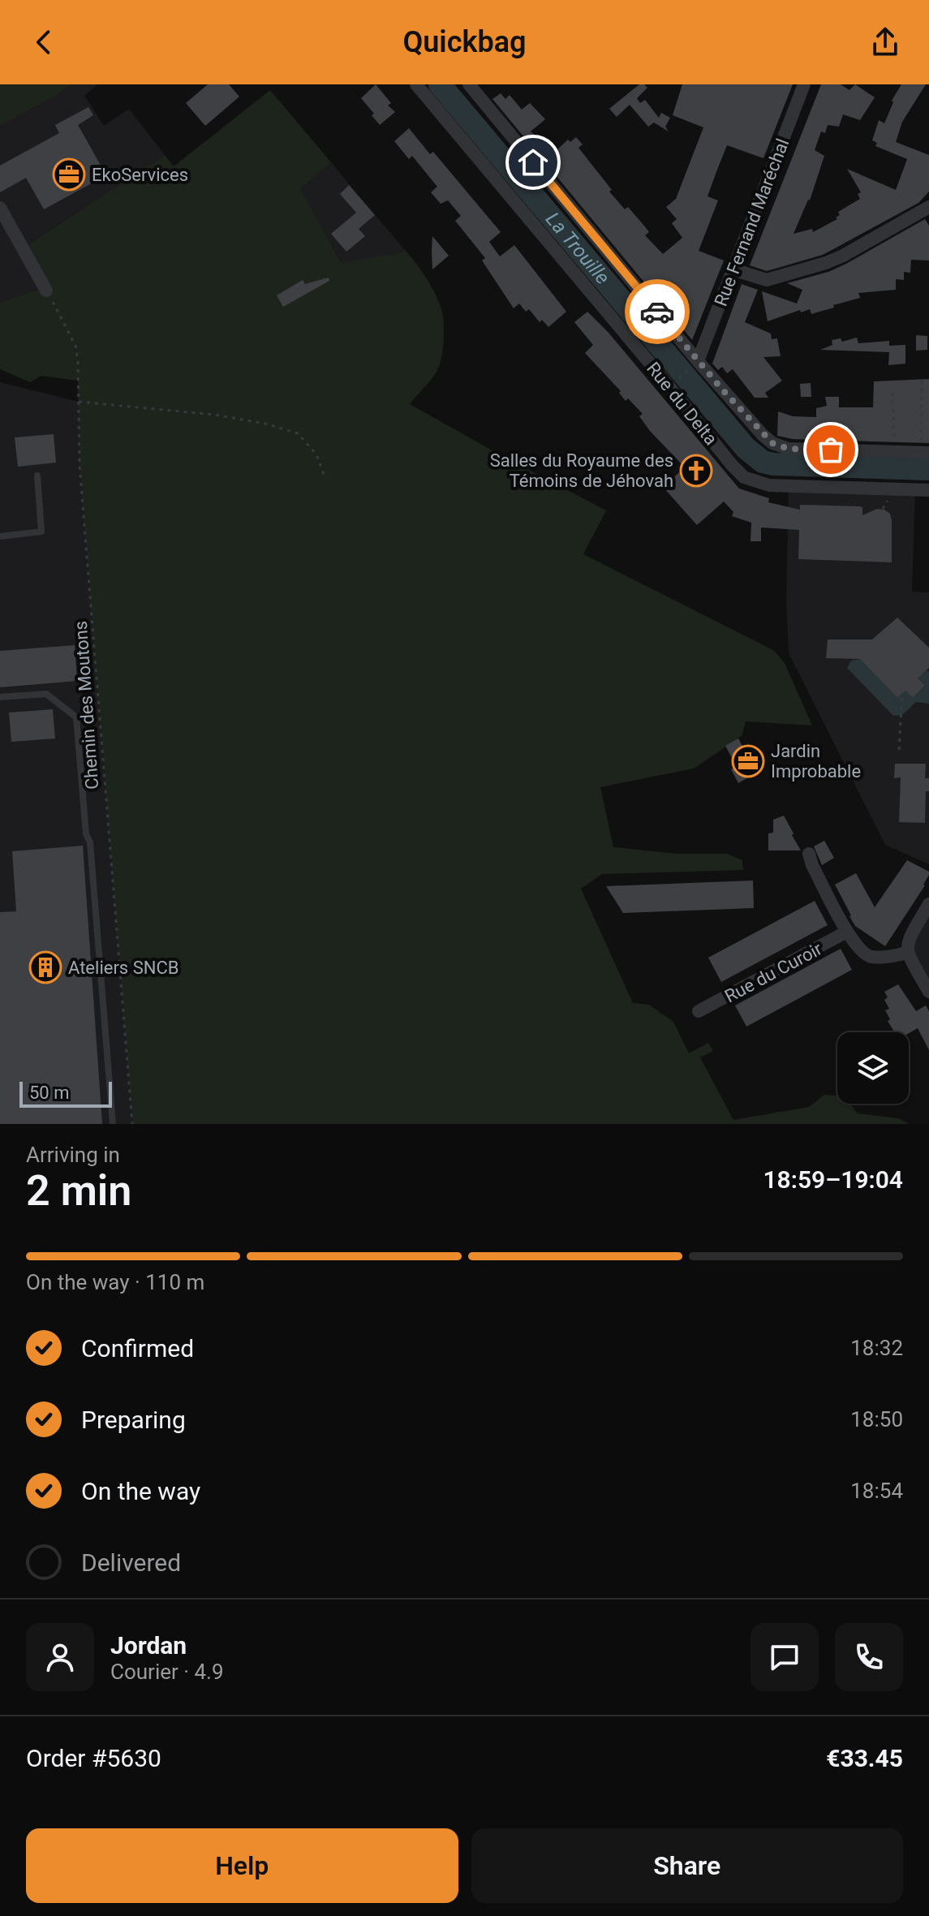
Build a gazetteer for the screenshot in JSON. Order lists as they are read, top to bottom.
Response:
{
  "streets": {
    "street": ["Rue Fernand Maréchal", "Rue du Delta", "Rue du Curoir"],
    "path": ["Chemin des Moutons"]
  },
  "water": ["La Trouille"],
  "places": {
    "office": ["EkoServices", "Jardin Improbable"],
    "church": ["Salles du Royaume des Témoins de Jéhovah"],
    "building": ["Ateliers SNCB"]
  },
  "scale_bar": "50 m",
  "page": {
    "header": "Quickbag",
    "scale": "50 m",
    "heading": ["2 min", "Arriving in", "18:59–19:04"],
    "panel": [
      "Jordan",
      "Courier · 4.9",
      "Order #5630",
      "€33.45"
    ],
    "bar": "On the way · 110 m",
    "list": [
      ["Confirmed", "18:32"],
      ["Preparing", "18:50"],
      ["On the way", "18:54"],
      "Delivered"
    ],
    "buttons": ["Help", "Share"]
  }
}
